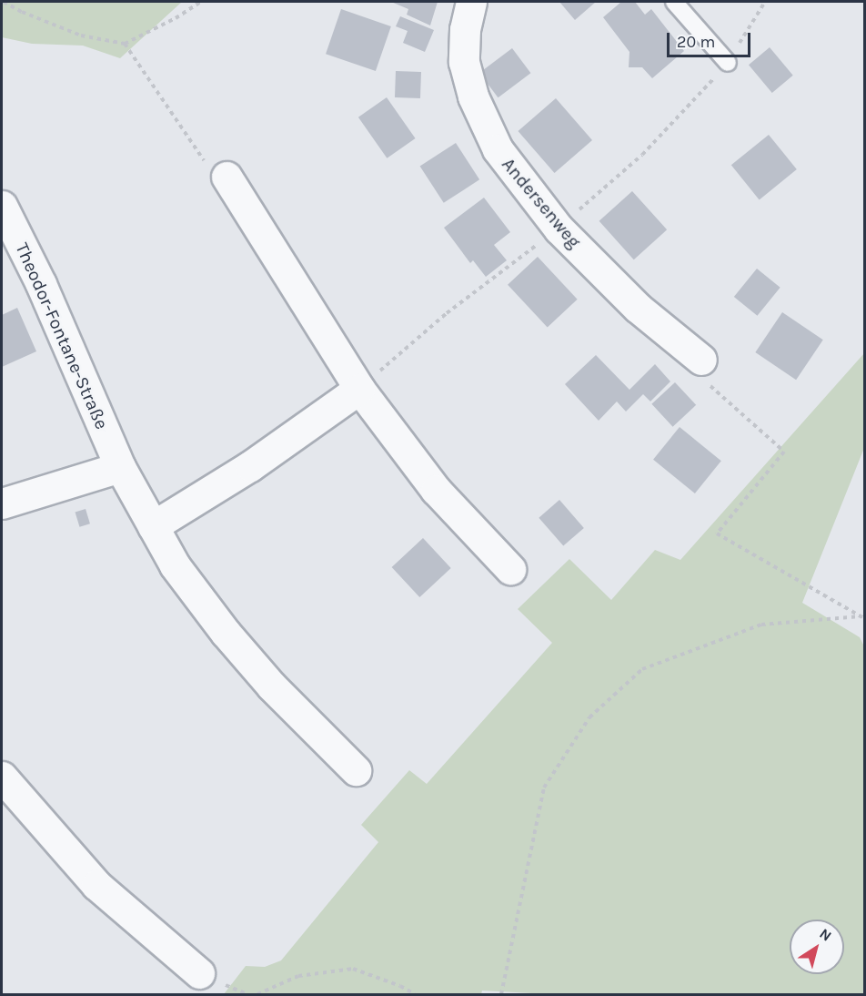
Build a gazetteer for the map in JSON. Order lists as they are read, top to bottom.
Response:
{
  "streets": {
    "street": ["Andersenweg", "Theodor-Fontane-Straße"]
  },
  "scale_bar": "20 m",
  "north": "top right"
}
